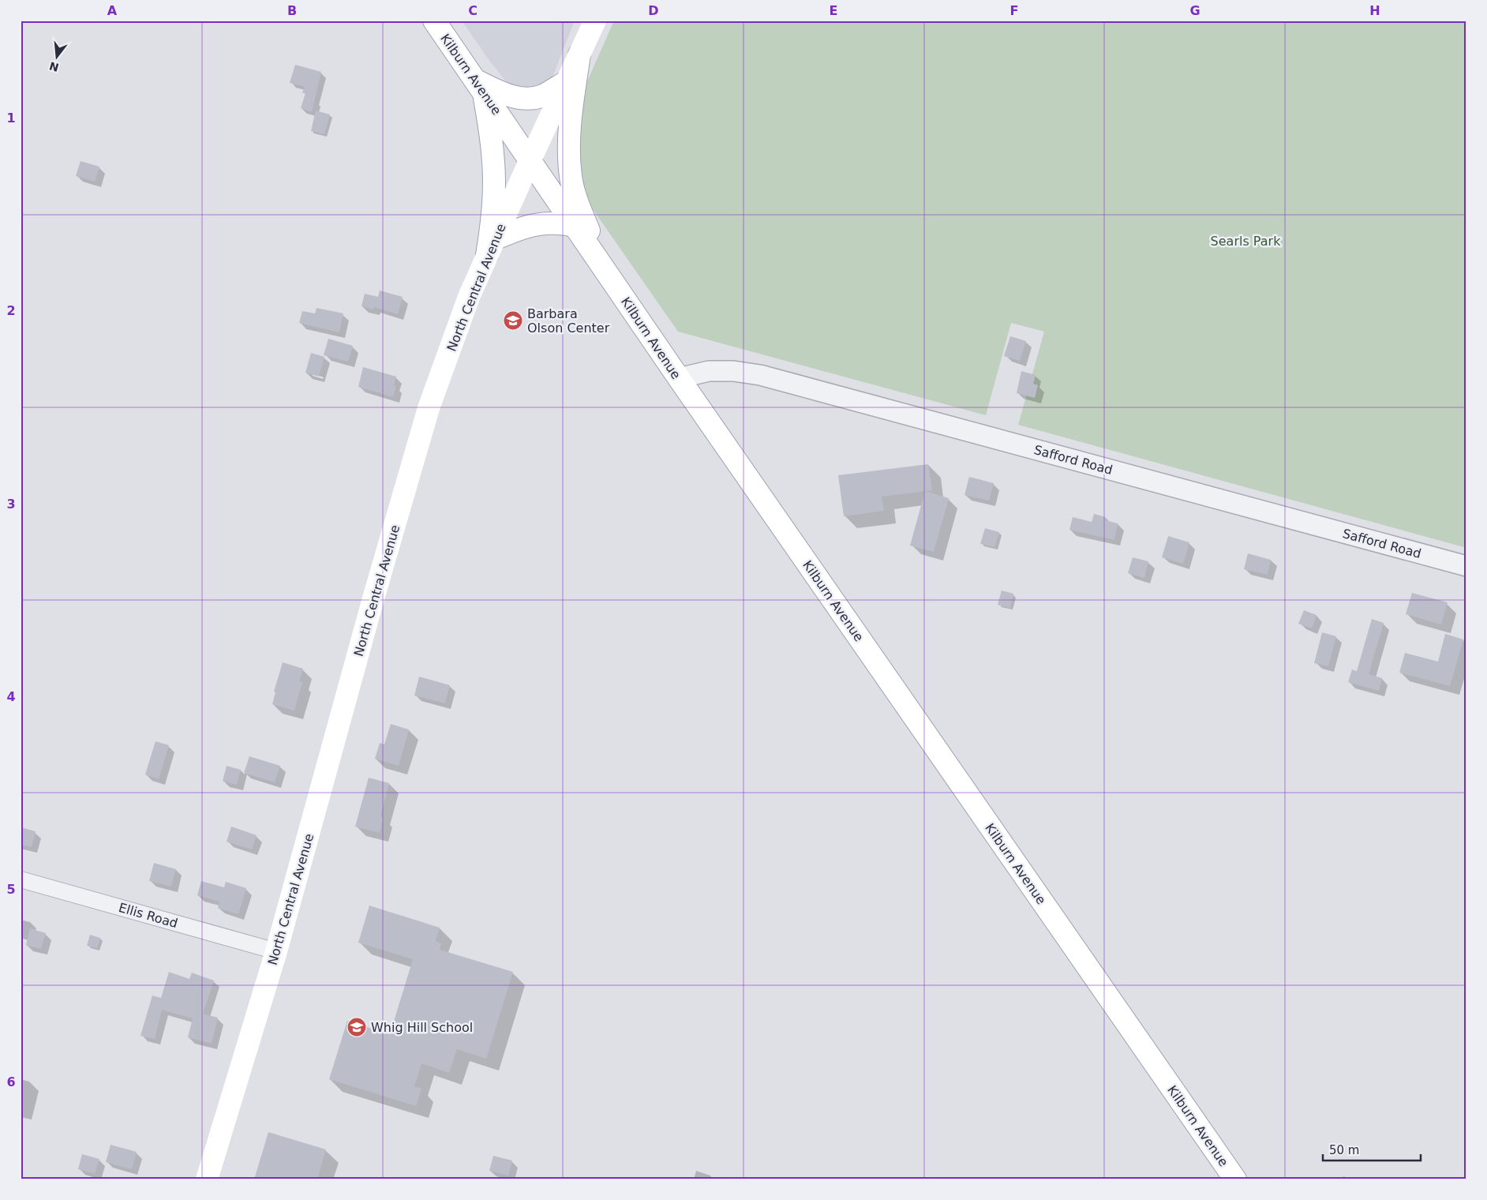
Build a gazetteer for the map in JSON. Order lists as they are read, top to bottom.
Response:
{
  "streets": {
    "main road": ["Kilburn Avenue", "North Central Avenue"],
    "street": ["Safford Road", "Ellis Road"]
  },
  "crossings": [
    ["Kilburn Avenue", "North Central Avenue"],
    ["Kilburn Avenue", "Safford Road"],
    ["North Central Avenue", "Ellis Road"]
  ],
  "parks": ["Searls Park"],
  "places": {
    "school or university": ["Barbara Olson Center", "Whig Hill School"]
  },
  "scale_bar": "50 m",
  "north": "bottom",
  "grid": {
    "columns": [
      "A",
      "B",
      "C",
      "D",
      "E",
      "F",
      "G",
      "H"
    ],
    "rows": [
      "1",
      "2",
      "3",
      "4",
      "5",
      "6"
    ]
  }
}
